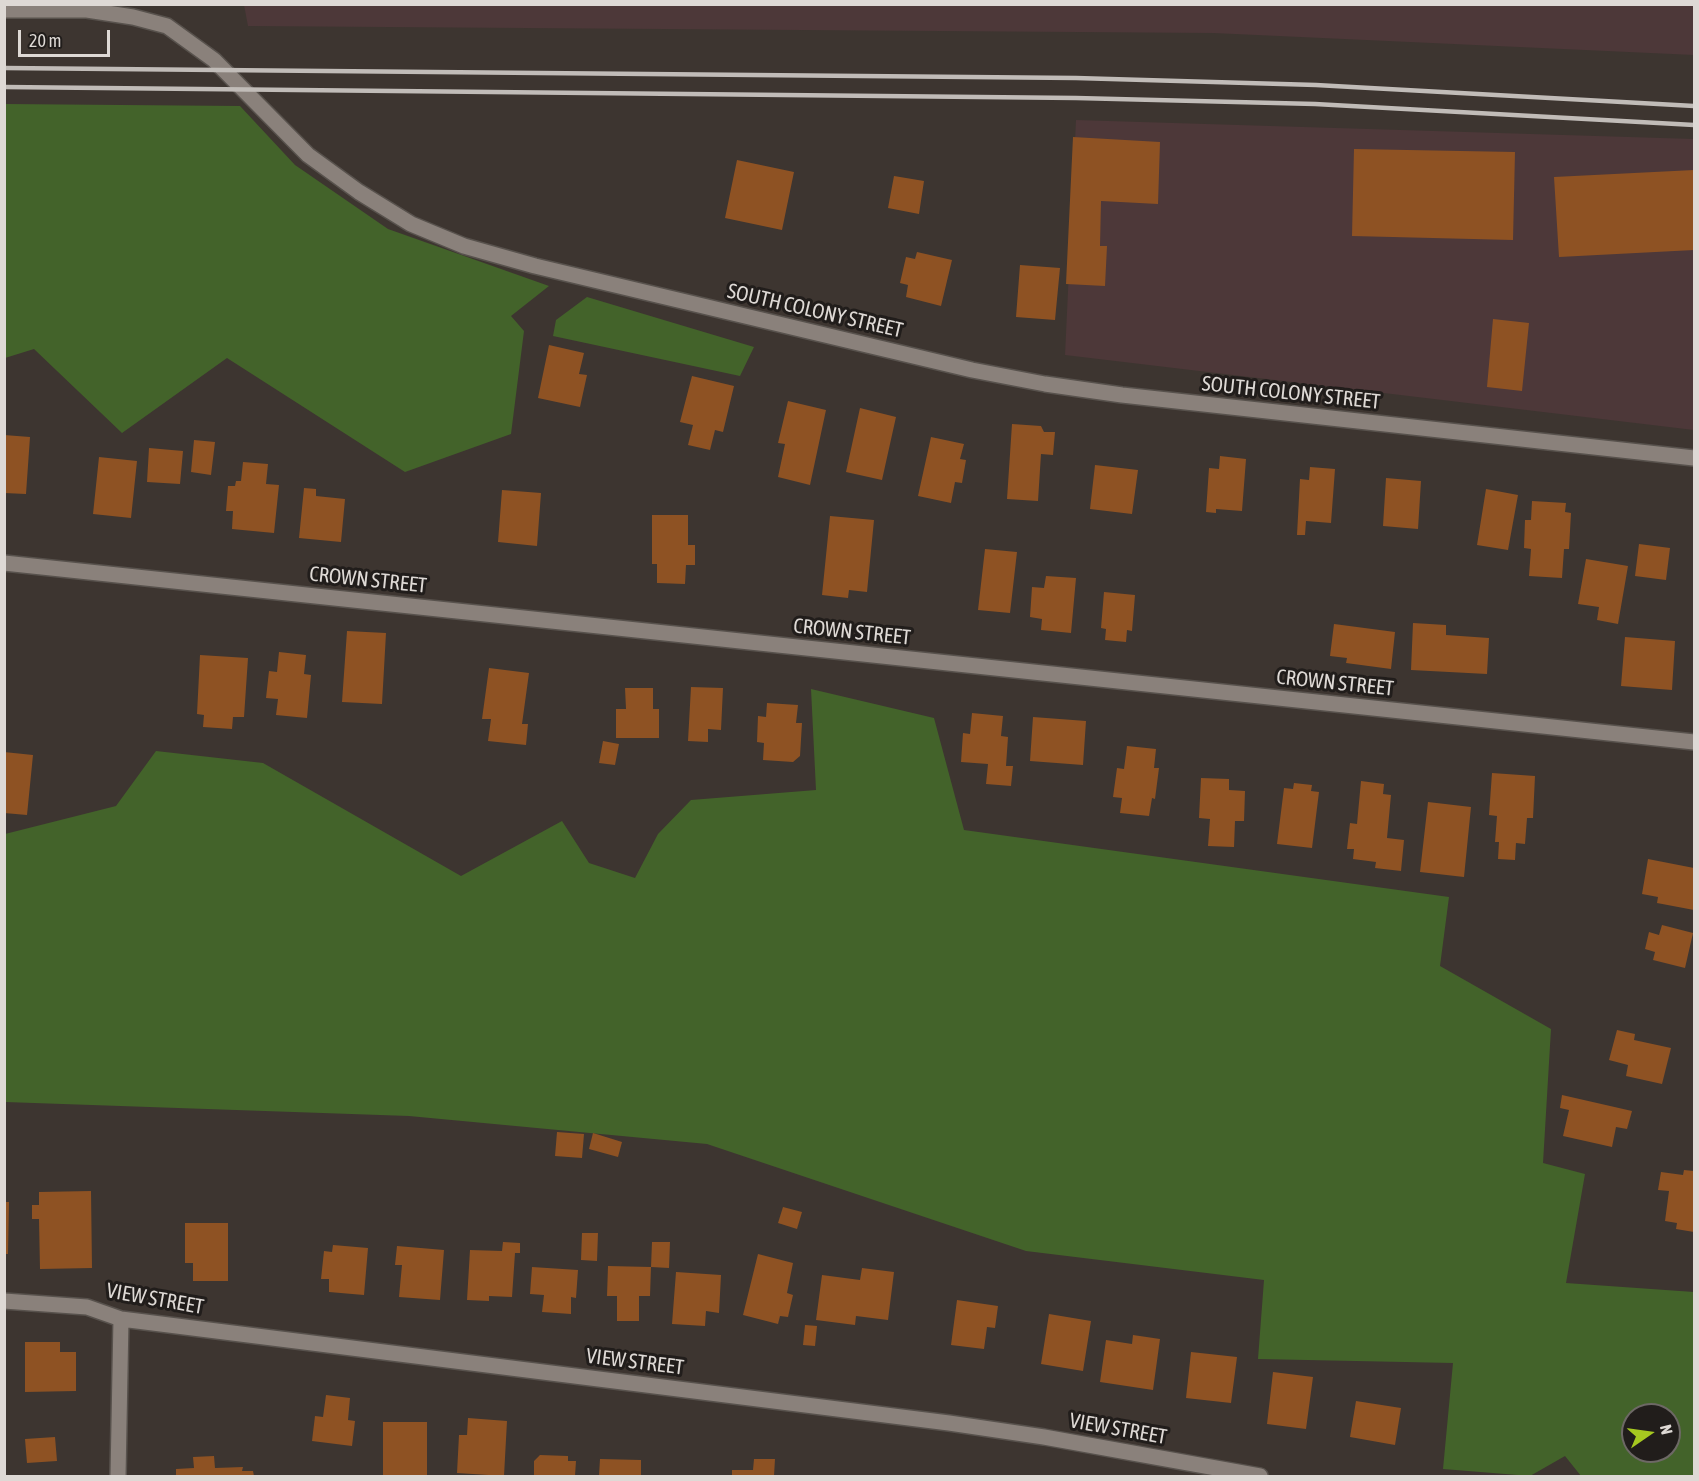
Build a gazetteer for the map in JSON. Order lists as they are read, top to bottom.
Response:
{
  "streets": {
    "street": ["SOUTH COLONY STREET", "CROWN STREET", "VIEW STREET"]
  },
  "scale_bar": "20 m",
  "north": "right"
}
